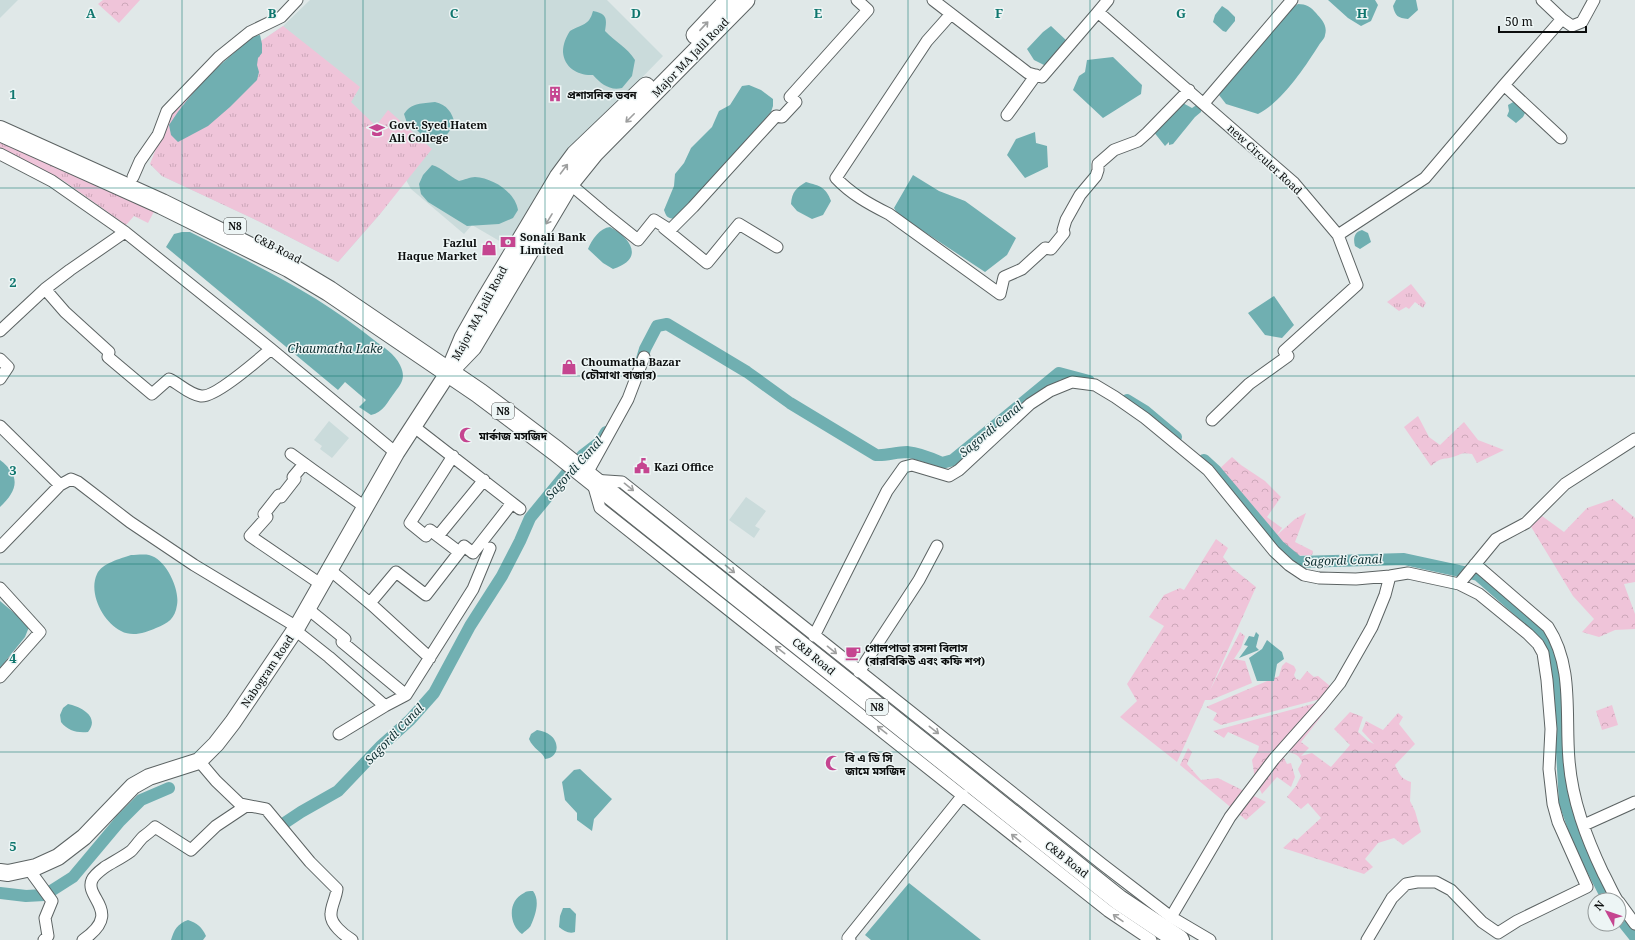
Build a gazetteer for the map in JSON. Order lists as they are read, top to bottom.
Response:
{
  "streets": {
    "highway": ["N8", "C&B Road"],
    "main road": ["Major MA Jalil Road", "Nabogram Road"],
    "street": ["new Circuler Road"]
  },
  "crossings": [
    ["Major MA Jalil Road", "C&B Road"],
    ["Major MA Jalil Road", "Nabogram Road"],
    ["C&B Road", "Nabogram Road"]
  ],
  "water": ["Chaumatha Lake", "Sagordi Canal"],
  "places": {
    "building": ["প্রশাসনিক ভবন"],
    "school or university": ["Govt. Syed Hatem Ali College"],
    "bank": ["Sonali Bank Limited"],
    "shop": ["Fazlul Haque Market", "Choumatha Bazar (চৌমাথা বাজার)"],
    "mosque": ["মার্কাজ মসজিদ", "বি এ ডি সি জামে মসজিদ"],
    "public building": ["Kazi Office"],
    "cafe": ["গোলপাতা রসনা বিলাস (বারবিকিউ এবং কফি শপ)"]
  },
  "scale_bar": "50 m",
  "north": "top left",
  "grid": {
    "columns": [
      "A",
      "B",
      "C",
      "D",
      "E",
      "F",
      "G",
      "H"
    ],
    "rows": [
      "1",
      "2",
      "3",
      "4",
      "5"
    ]
  }
}
